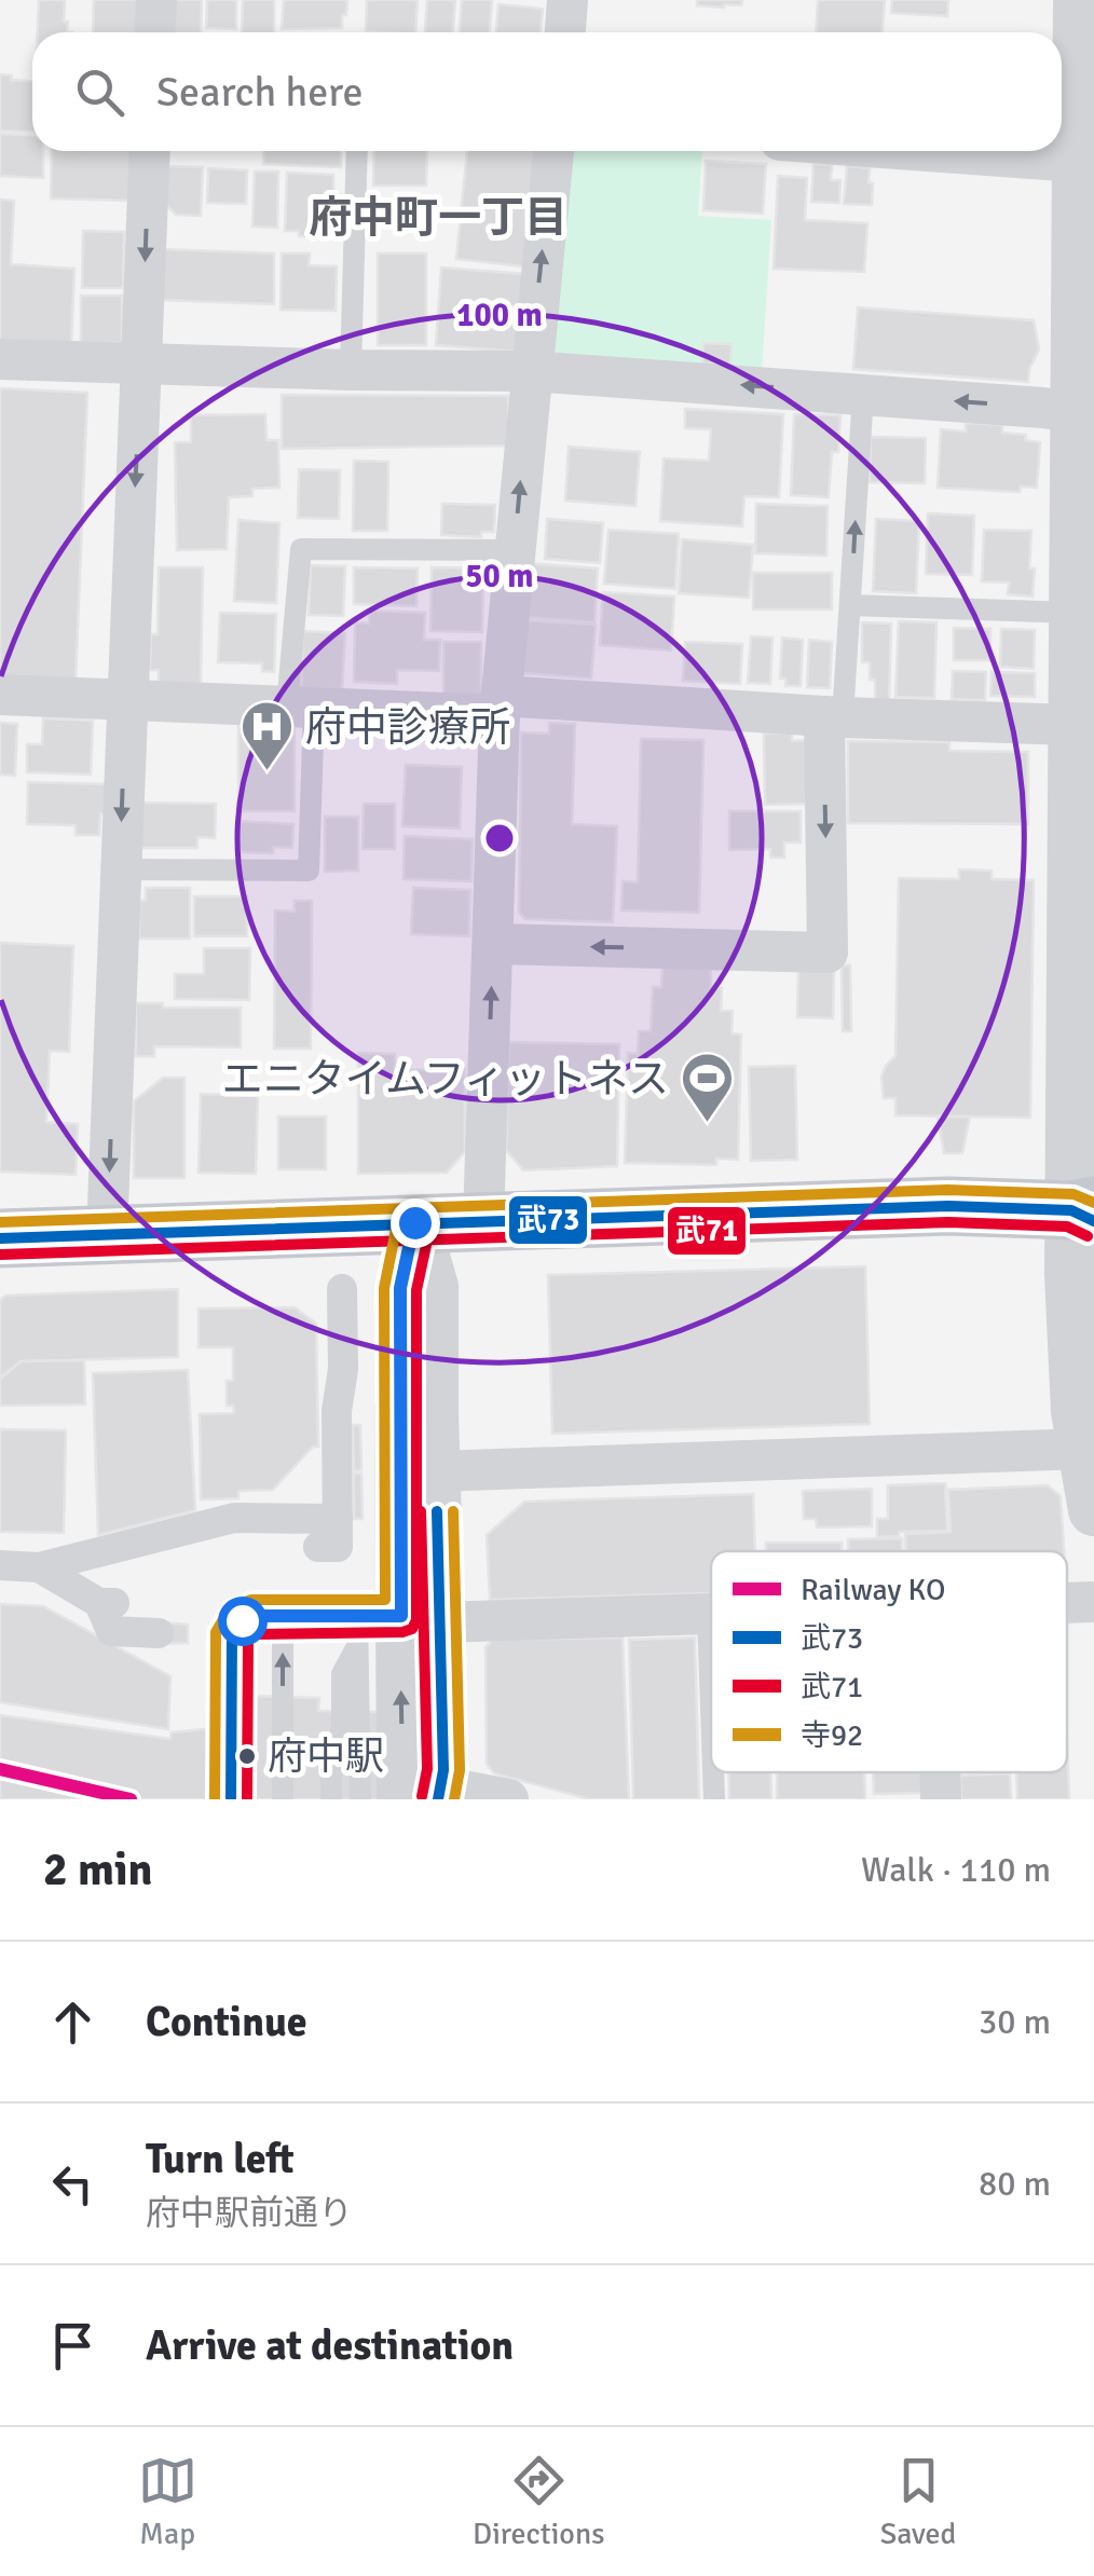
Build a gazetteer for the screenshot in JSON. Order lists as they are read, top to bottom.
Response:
{
  "districts": ["府中町一丁目"],
  "places": {
    "hospital": ["府中診療所"],
    "sports": ["エニタイムフィットネス"],
    "other": ["府中駅"]
  },
  "lines": [
    "transit line 寺92",
    "transit line 武73",
    "transit line 武71",
    "rail line KO"
  ],
  "legend": [
    "Railway KO",
    "武73",
    "武71",
    "寺92"
  ],
  "page": {
    "search": "Search here",
    "heading": ["2 min", "Walk · 110 m"],
    "list": [
      ["Continue", "30 m"],
      ["Turn left", "府中駅前通り", "80 m"],
      "Arrive at destination"
    ],
    "nav": ["Map", "Directions", "Saved"]
  },
  "rings": ["100 m", "50 m"]
}
